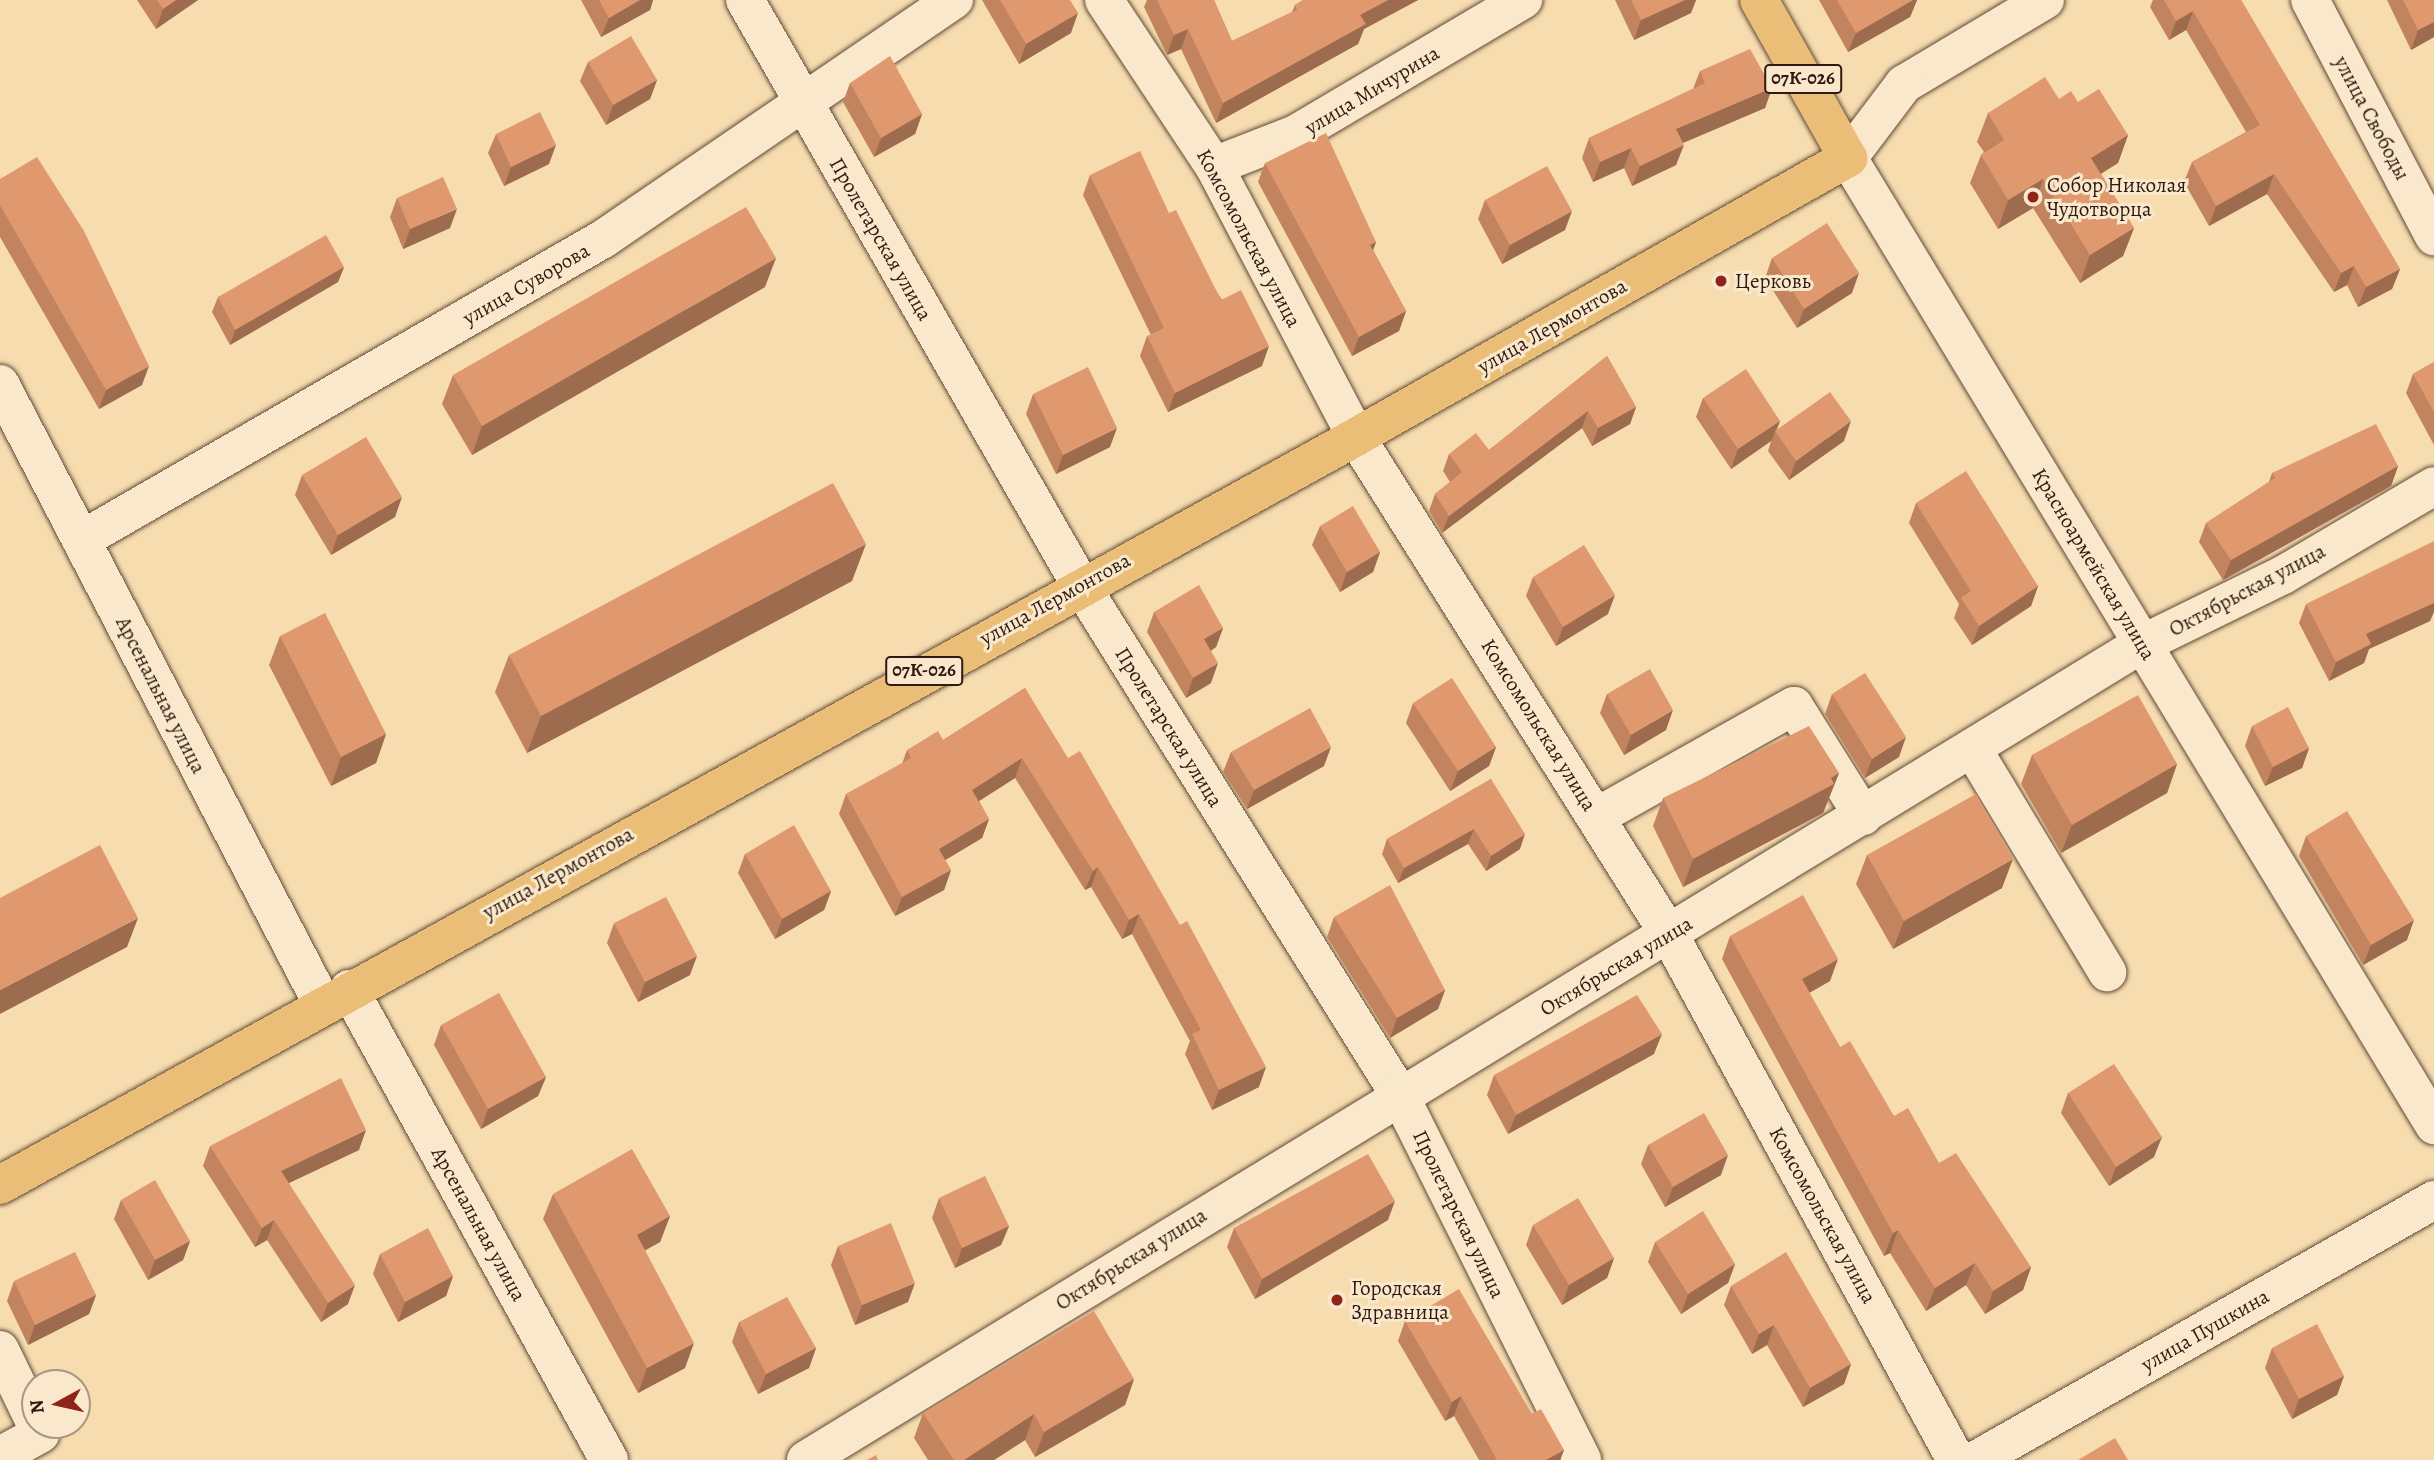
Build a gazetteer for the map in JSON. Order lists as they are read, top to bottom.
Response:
{
  "streets": {
    "main road": ["07К-026", "улица Лермонтова", "Красноармейская улица"],
    "street": [
      "улица Мичурина",
      "улица Свободы",
      "Комсомольская улица",
      "Пролетарская улица",
      "улица Суворова",
      "Октябрьская улица",
      "Арсенальная улица",
      "улица Пушкина"
    ]
  },
  "crossings": [
    ["улица Мичурина", "Комсомольская улица"],
    ["Комсомольская улица", "улица Лермонтова"],
    ["Комсомольская улица", "Октябрьская улица"],
    ["Пролетарская улица", "улица Суворова"],
    ["Пролетарская улица", "улица Лермонтова"],
    ["Пролетарская улица", "Октябрьская улица"],
    ["улица Суворова", "Арсенальная улица"],
    ["улица Лермонтова", "Красноармейская улица"],
    ["улица Лермонтова", "Арсенальная улица"],
    ["Красноармейская улица", "Октябрьская улица"]
  ],
  "places": ["Собор Николая Чудотворца", "Церковь", "Городская Здравница"],
  "north": "left"
}
